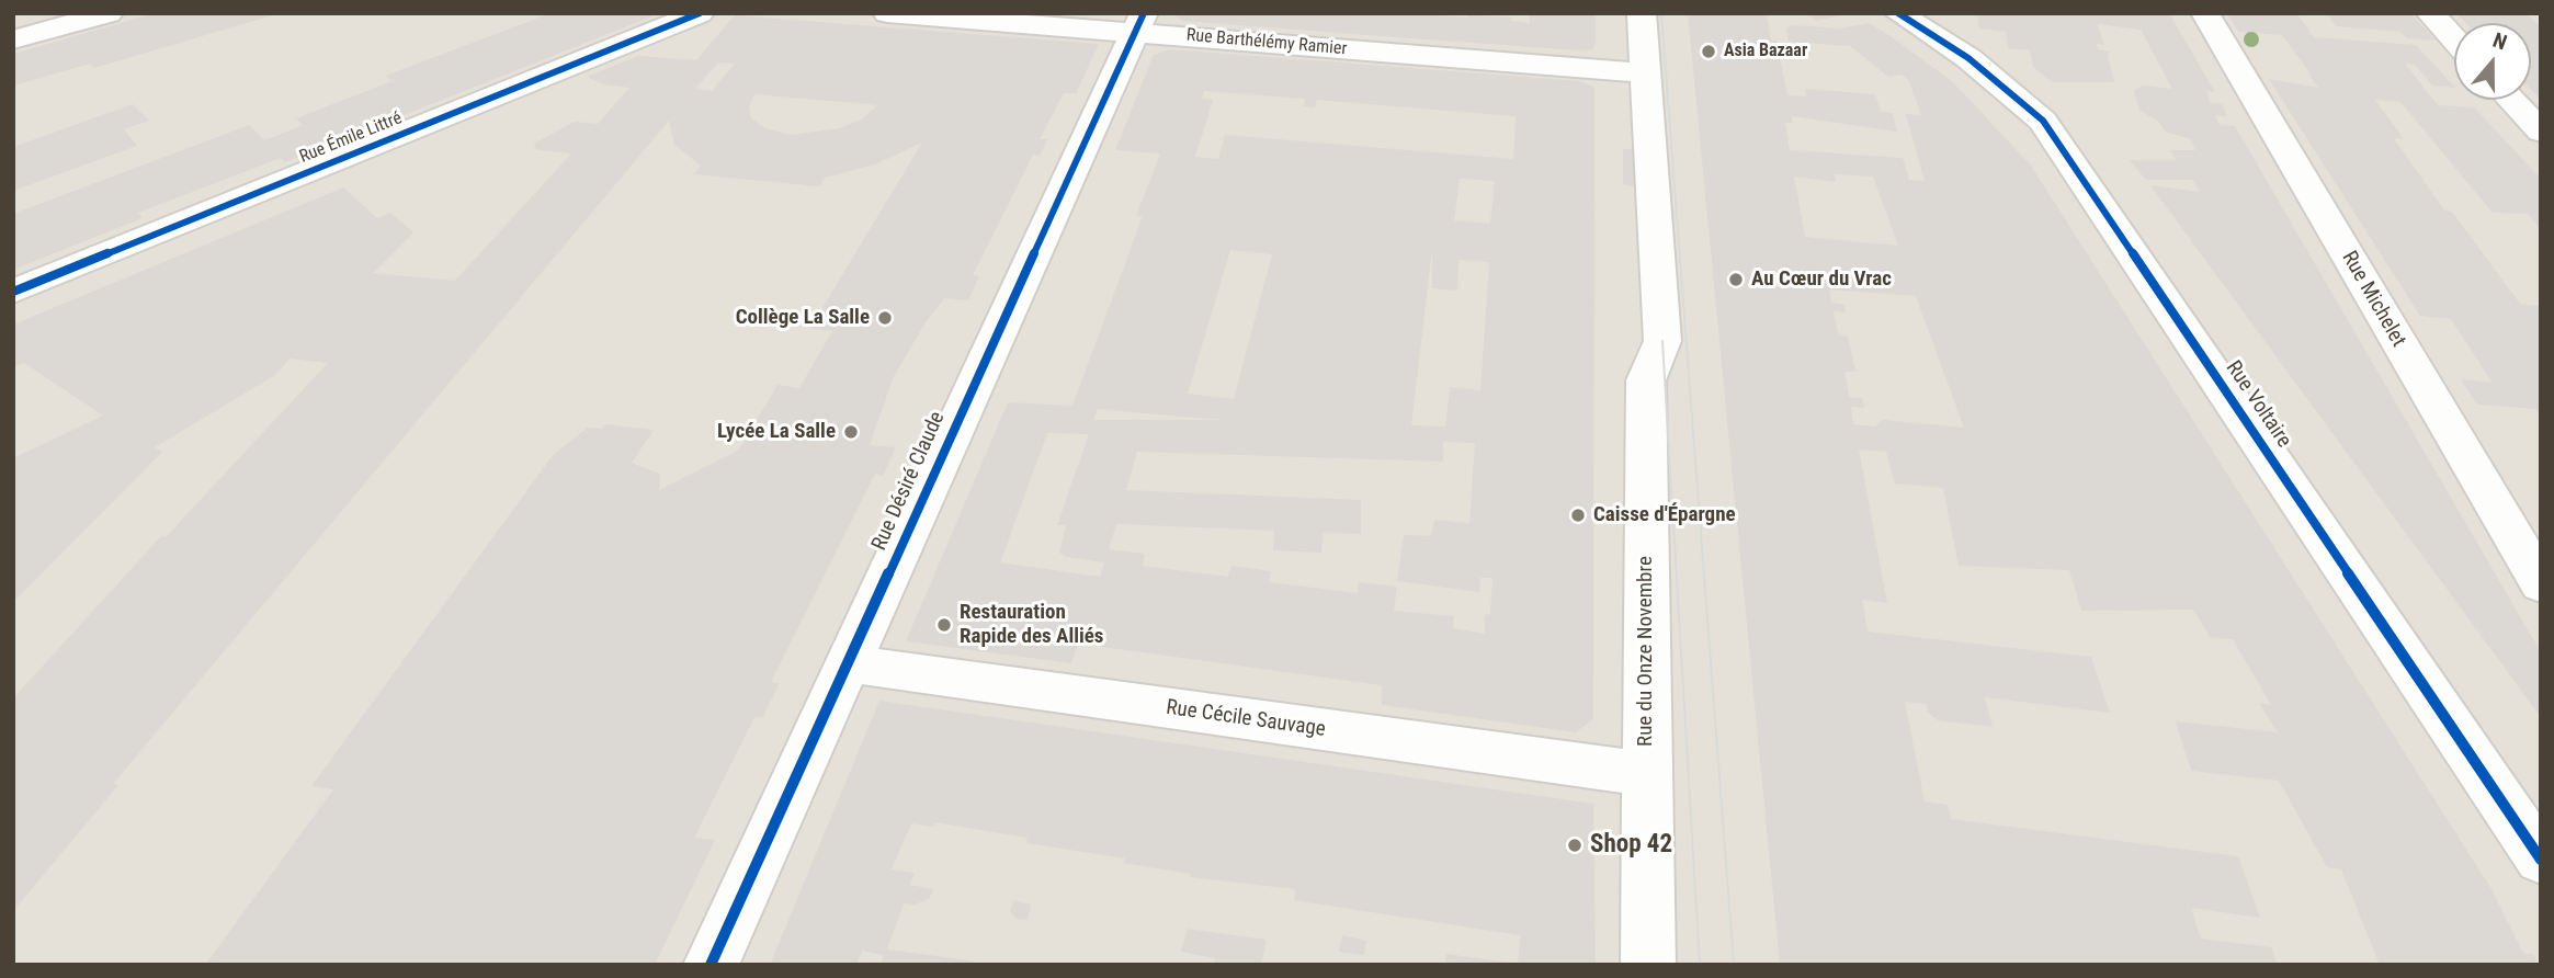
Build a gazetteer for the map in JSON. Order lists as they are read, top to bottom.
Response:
{
  "streets": {
    "street": [
      "Rue Barthélémy Ramier",
      "Rue Émile Littré",
      "Rue Michelet",
      "Rue Voltaire",
      "Rue Désiré Claude",
      "Rue du Onze Novembre",
      "Rue Cécile Sauvage"
    ]
  },
  "crossings": [
    ["Rue Barthélémy Ramier", "Rue Désiré Claude"],
    ["Rue Barthélémy Ramier", "Rue du Onze Novembre"],
    ["Rue Désiré Claude", "Rue Cécile Sauvage"],
    ["Rue du Onze Novembre", "Rue Cécile Sauvage"]
  ],
  "places": [
    "Asia Bazaar",
    "Au Cœur du Vrac",
    "Collège La Salle",
    "Lycée La Salle",
    "Caisse d'Épargne",
    "Restauration Rapide des Alliés",
    "Shop 42"
  ],
  "north": "top"
}
